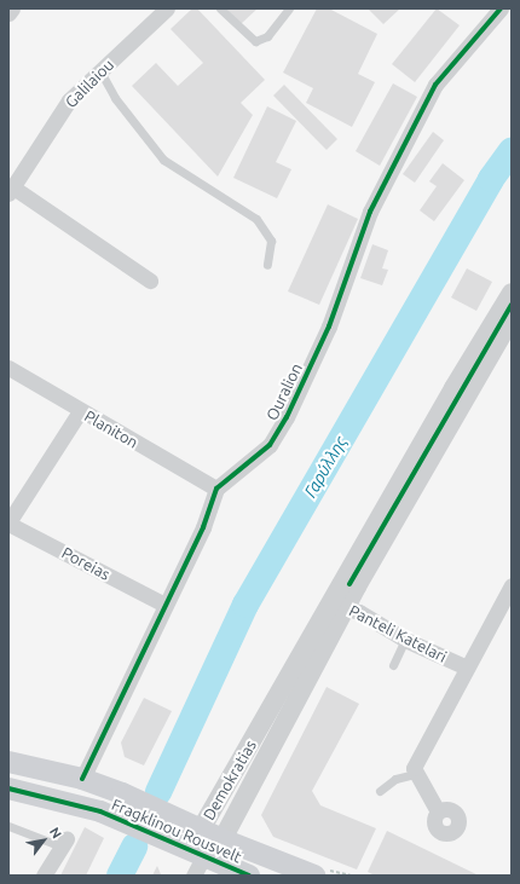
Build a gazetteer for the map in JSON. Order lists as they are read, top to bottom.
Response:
{
  "streets": {
    "main road": ["Fragklinou Rousvelt"],
    "street": [
      "Galilaiou",
      "Ouralion",
      "Planiton",
      "Poreias",
      "Panteli Katelari",
      "Demokratias"
    ]
  },
  "crossings": [
    ["Ouralion", "Planiton"],
    ["Panteli Katelari", "Demokratias"],
    ["Demokratias", "Fragklinou Rousvelt"]
  ],
  "water": ["Γαρύλλης"],
  "north": "top right"
}
